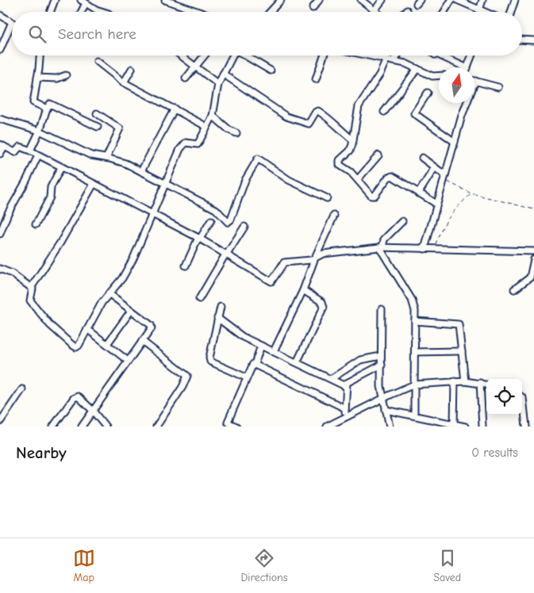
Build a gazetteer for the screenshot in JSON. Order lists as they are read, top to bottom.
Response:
{
  "north": "top",
  "page": {
    "search": "Search here",
    "heading": ["Nearby", "0 results"],
    "nav": ["Map", "Directions", "Saved"]
  }
}
